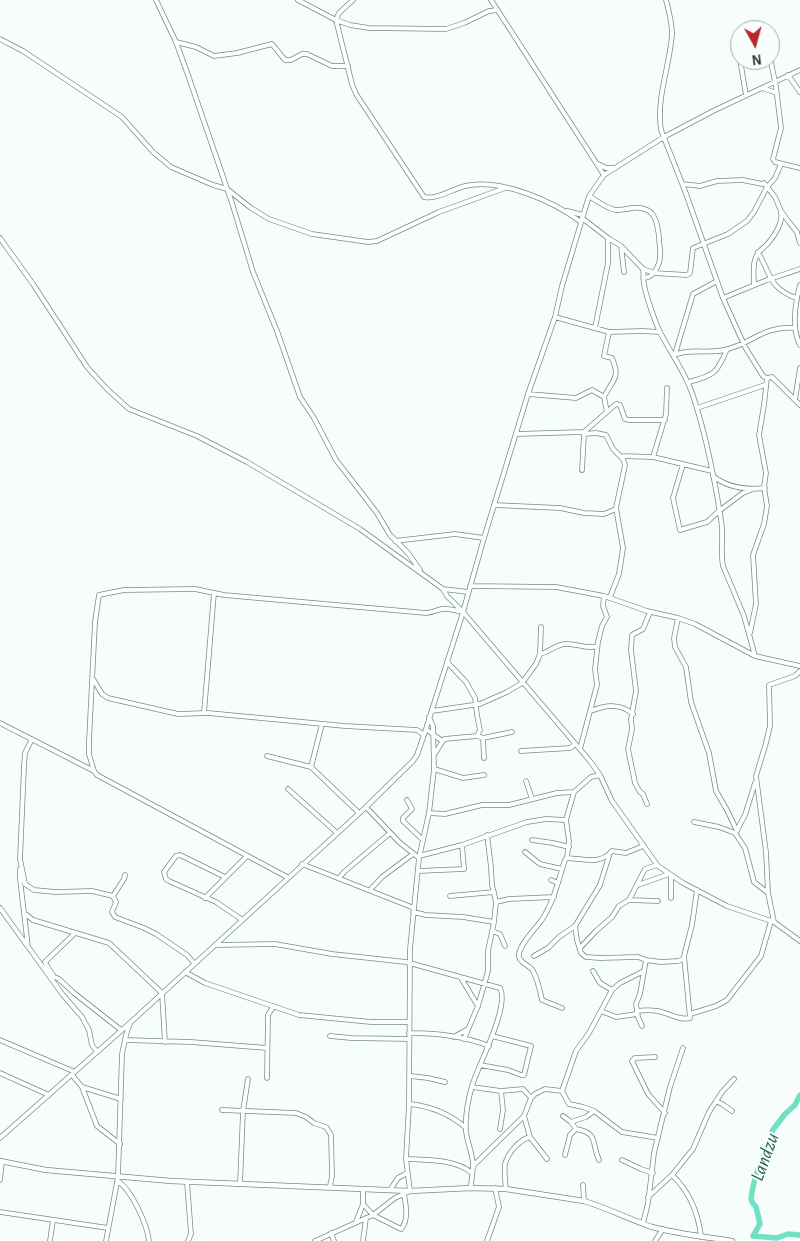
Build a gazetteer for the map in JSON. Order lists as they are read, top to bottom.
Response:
{
  "water": ["Landzu"],
  "north": "bottom"
}
